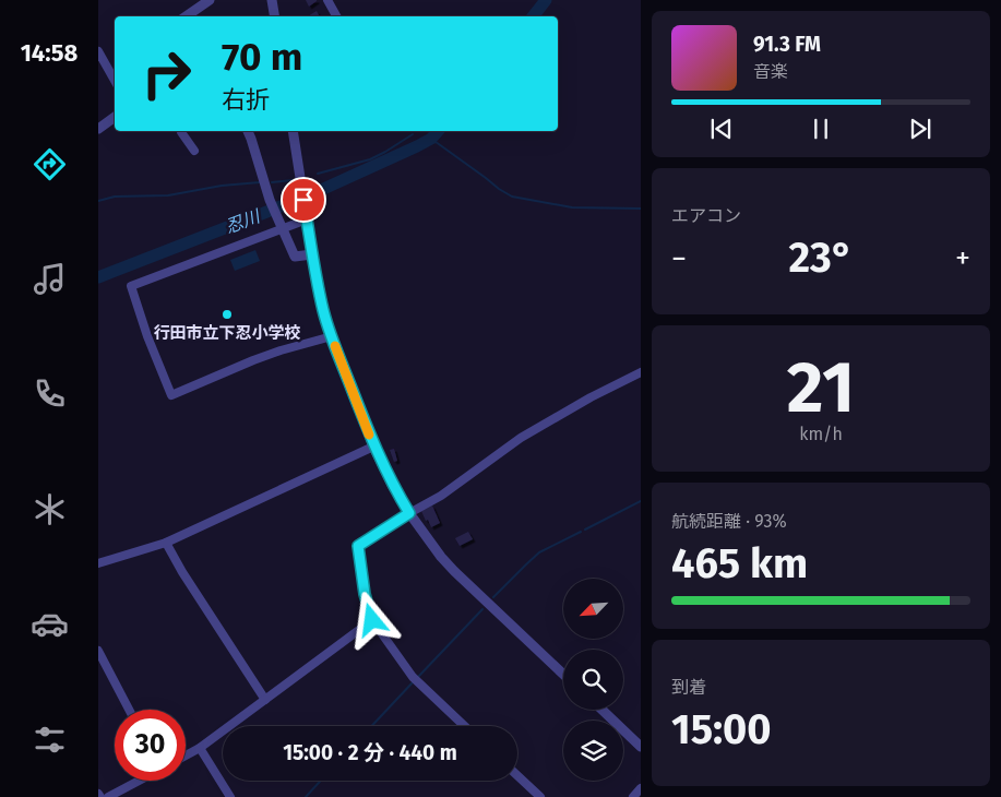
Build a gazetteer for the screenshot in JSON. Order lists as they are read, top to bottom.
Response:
{
  "water": ["忍川"],
  "places": ["行田市立下忍小学校"],
  "north": "bottom left",
  "page": {
    "tabs": "14:58",
    "turn": ["70 m", "右折"],
    "song": ["91.3 FM", "音楽"],
    "tile": [
      "エアコン",
      ["21", "km/h"],
      ["航続距離 · 93%", "465 km"],
      ["到着", "15:00"]
    ],
    "heat": ["−", "23°", "+"],
    "limit": "30",
    "trip": "15:00 · 2 分 · 440 m"
  }
}
